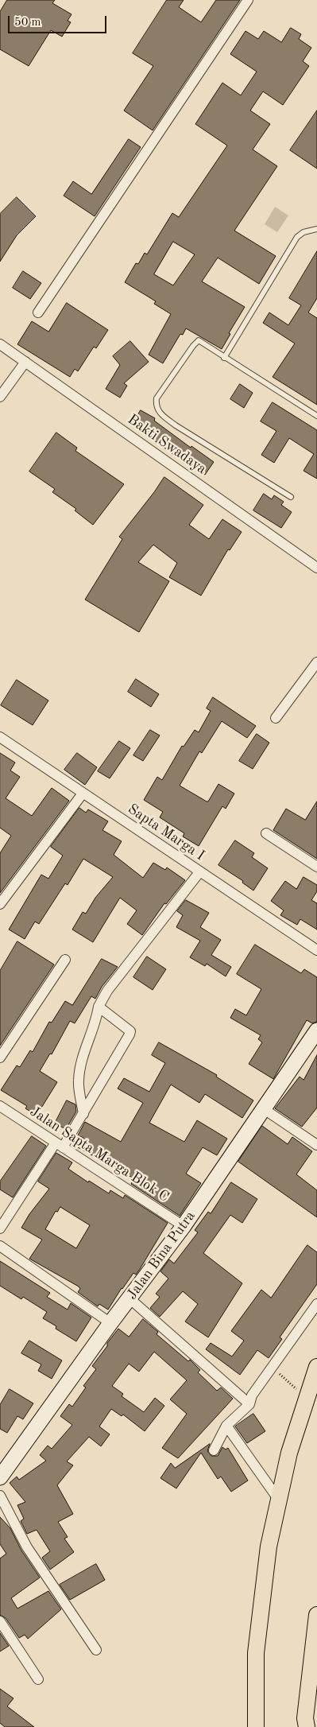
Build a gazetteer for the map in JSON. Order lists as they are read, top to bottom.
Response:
{
  "streets": {
    "street": [
      "Bakti Swadaya",
      "Sapta Marga I",
      "Jalan Sapta Marga Blok C",
      "Jalan Bina Putra"
    ]
  },
  "crossings": [
    ["Jalan Sapta Marga Blok C", "Jalan Bina Putra"]
  ],
  "scale_bar": "50 m"
}
